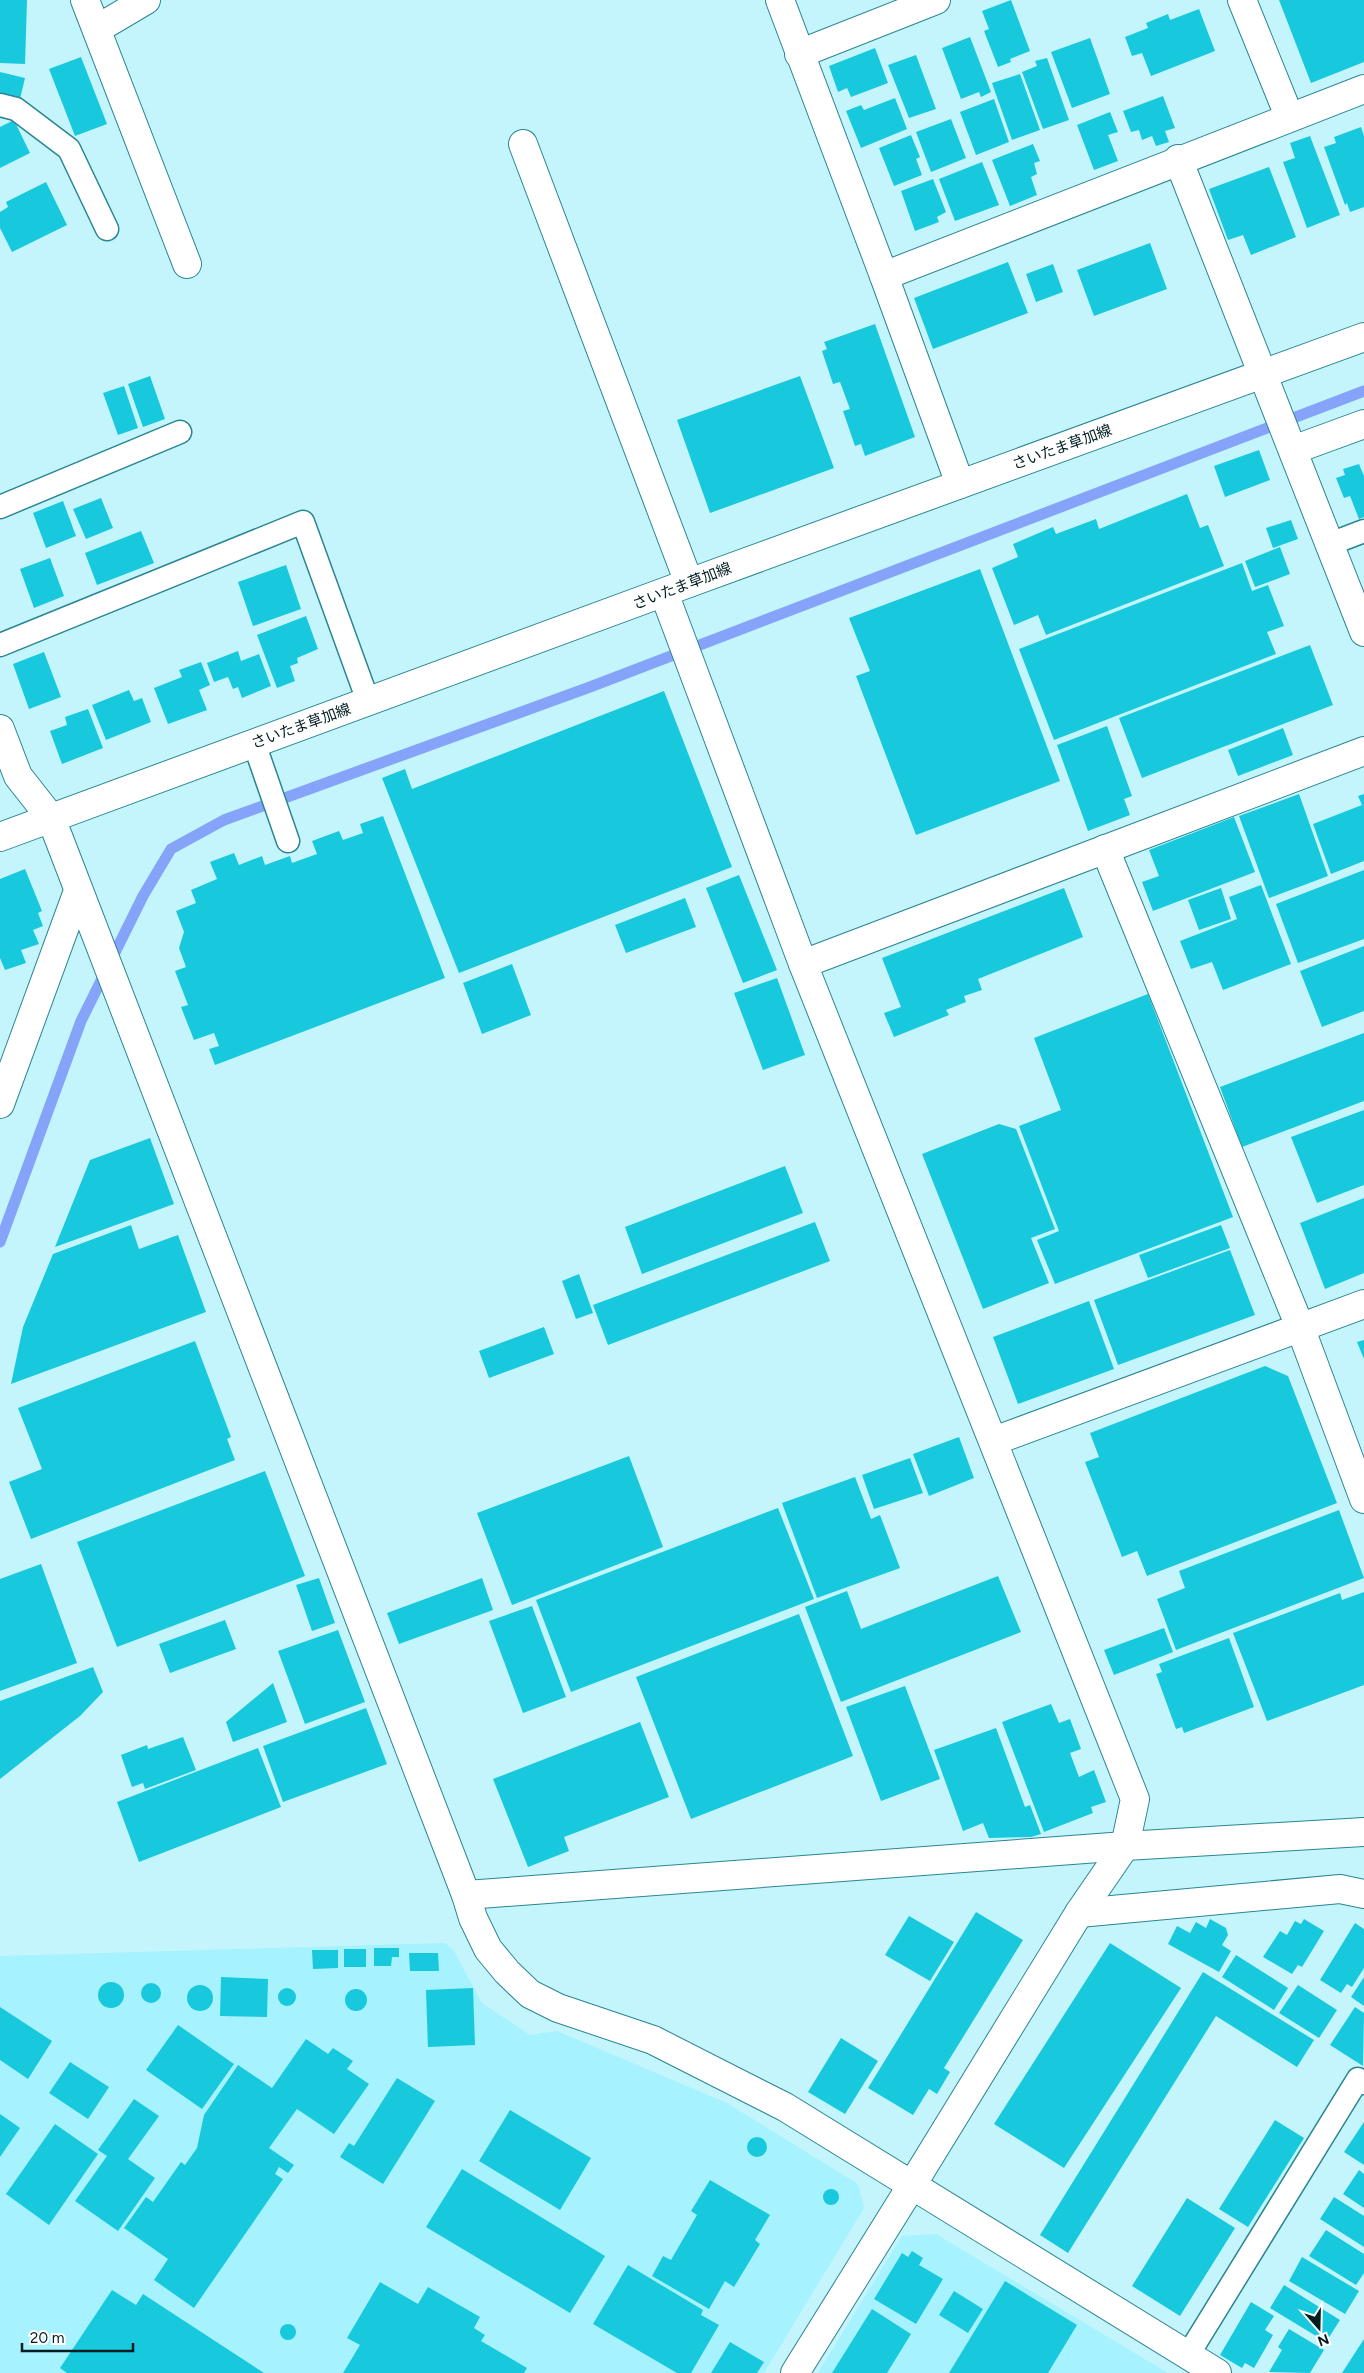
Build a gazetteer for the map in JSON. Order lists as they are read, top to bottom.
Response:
{
  "streets": {
    "street": ["さいたま草加線"]
  },
  "scale_bar": "20 m",
  "north": "bottom"
}
